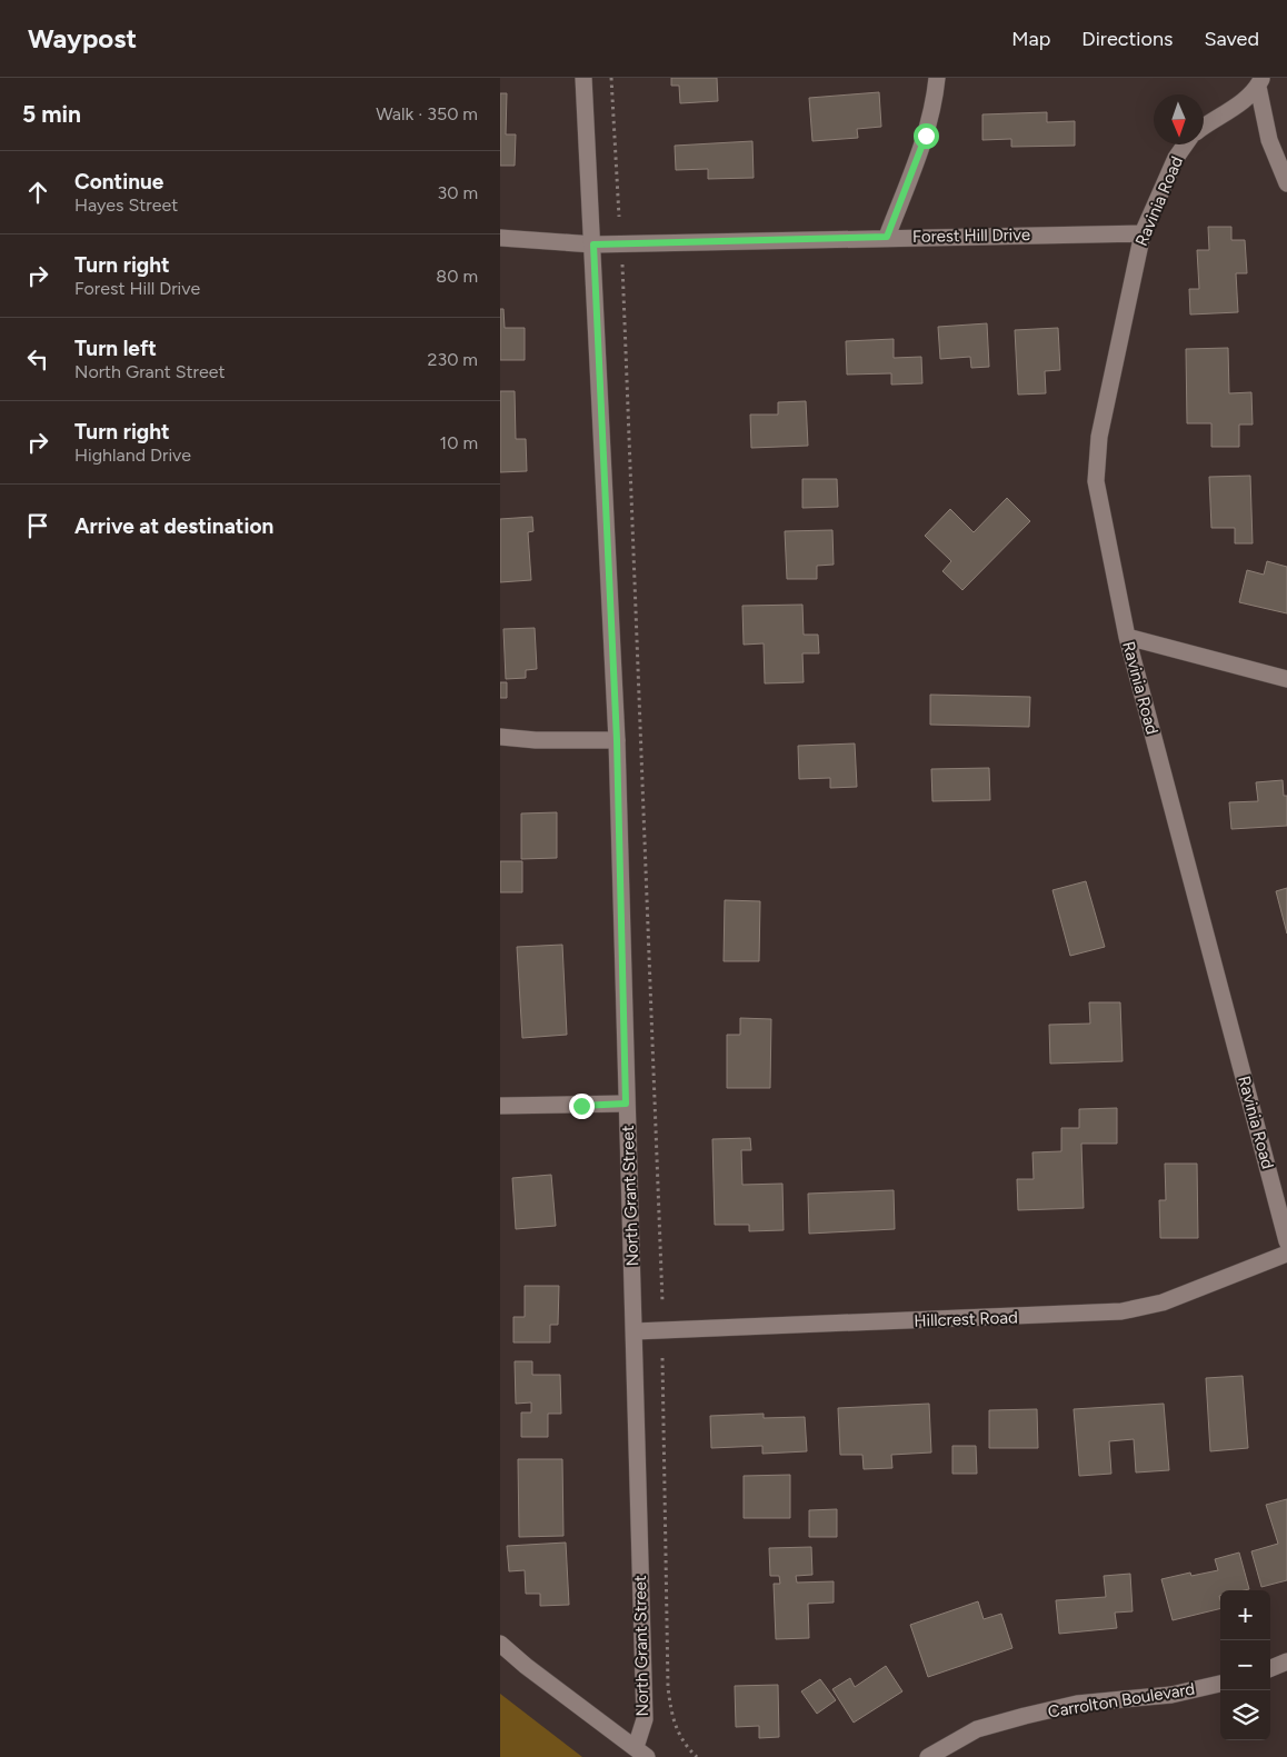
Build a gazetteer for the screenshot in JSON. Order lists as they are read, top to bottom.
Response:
{
  "streets": {
    "street": [
      "Ravinia Road",
      "Forest Hill Drive",
      "North Grant Street",
      "Hillcrest Road",
      "Carrolton Boulevard"
    ]
  },
  "crossings": [
    ["Ravinia Road", "Forest Hill Drive"],
    ["Forest Hill Drive", "North Grant Street"],
    ["North Grant Street", "Hillcrest Road"]
  ],
  "north": "bottom",
  "page": {
    "header": "Waypost",
    "nav": ["Map", "Directions", "Saved"],
    "heading": ["5 min", "Walk · 350 m"],
    "list": [
      ["Continue", "Hayes Street", "30 m"],
      ["Turn right", "Forest Hill Drive", "80 m"],
      ["Turn left", "North Grant Street", "230 m"],
      ["Turn right", "Highland Drive", "10 m"],
      "Arrive at destination"
    ],
    "map_buttons": ["+", "−"]
  }
}
